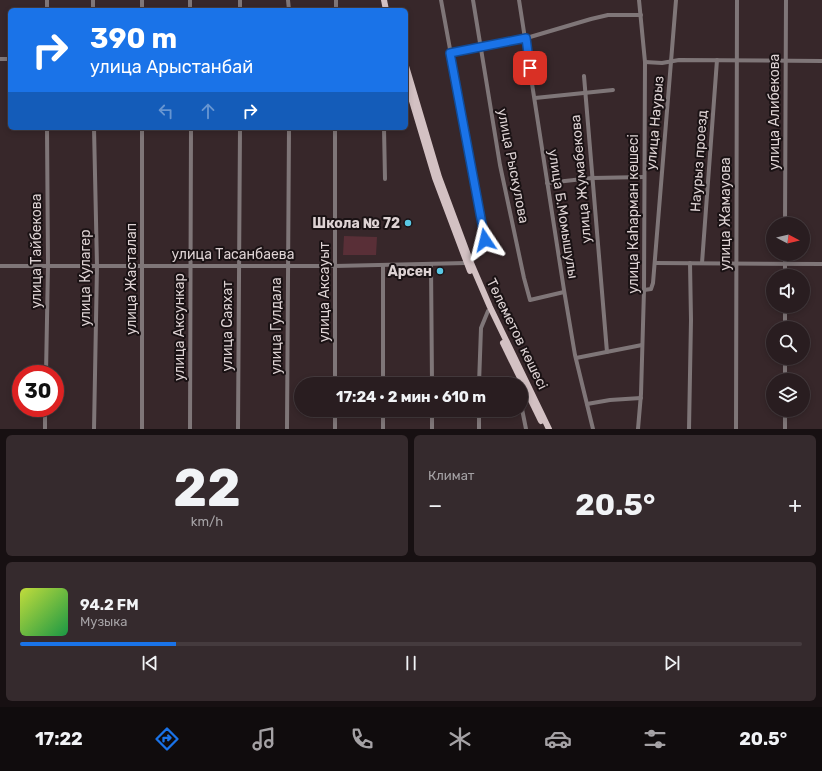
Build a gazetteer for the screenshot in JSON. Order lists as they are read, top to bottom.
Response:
{
  "streets": {
    "main road": ["Төлеметов көшесі"],
    "street": [
      "улица Алибекова",
      "улица Наурыз",
      "Наурыз проезд",
      "улица Рыскулова",
      "улица Жумабекова",
      "улица Б.Момышулы",
      "улица Каһарман көшесі",
      "улица Жамауова",
      "улица Тайбекова",
      "улица Тасанбаева",
      "улица Кулагер",
      "улица Жасталап",
      "улица Аксауыт",
      "улица Саяхат",
      "улица Гулдала",
      "улица Аксункар"
    ]
  },
  "crossings": [
    ["улица Наурыз", "улица Каһарман көшесі"],
    ["улица Рыскулова", "улица Б.Момышулы"],
    ["улица Тайбекова", "улица Тасанбаева"],
    ["улица Тасанбаева", "улица Кулагер"],
    ["улица Тасанбаева", "улица Жасталап"],
    ["улица Тасанбаева", "улица Аксауыт"],
    ["улица Тасанбаева", "улица Саяхат"],
    ["улица Тасанбаева", "улица Гулдала"],
    ["улица Тасанбаева", "улица Аксункар"],
    ["улица Тасанбаева", "Төлеметов көшесі"]
  ],
  "places": ["Школа № 72", "Арсен"],
  "north": "right",
  "page": {
    "turn": ["390 m", "улица Арыстанбай"],
    "limit": "30",
    "trip": "17:24 · 2 мин · 610 m",
    "tile": [
      ["22", "km/h"],
      "Климат"
    ],
    "heat": ["−", "20.5°", "+"],
    "song": ["94.2 FM", "Музыка"],
    "tabs": ["17:22", "20.5°"]
  }
}
